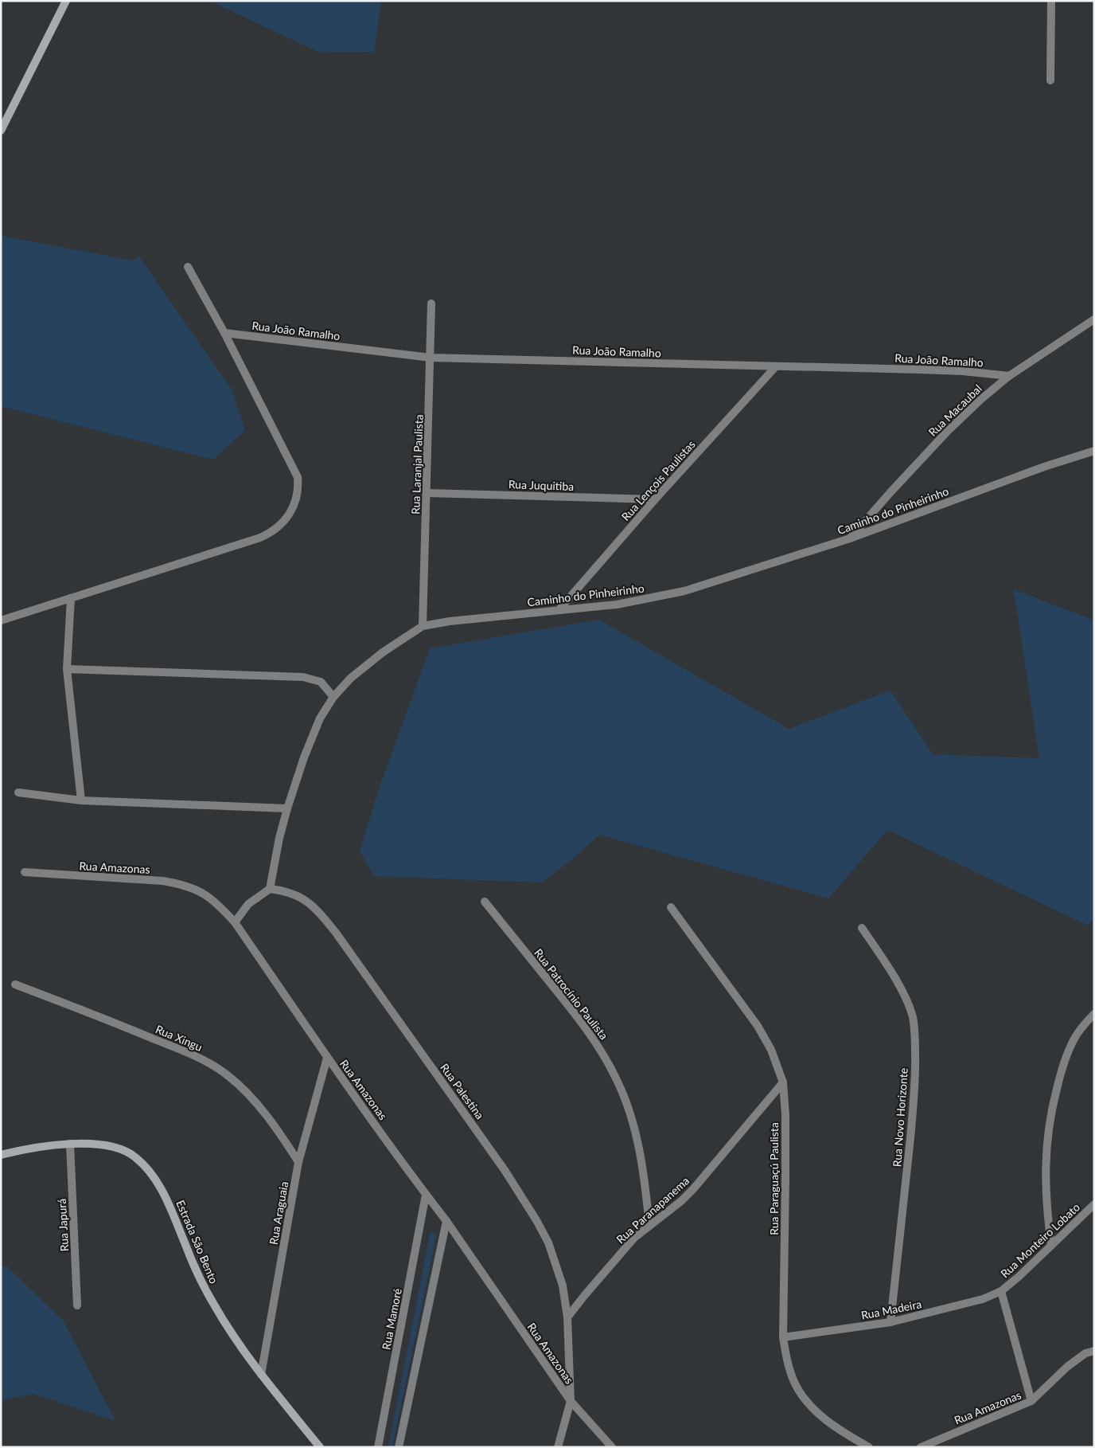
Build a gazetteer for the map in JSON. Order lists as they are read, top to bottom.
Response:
{
  "streets": {
    "street": [
      "Rua João Ramalho",
      "Rua Macaubal",
      "Rua Laranjal Paulista",
      "Rua Lençois Paulistas",
      "Rua Juquitiba",
      "Caminho do Pinheirinho",
      "Rua Amazonas",
      "Rua Patrocínio Paulista",
      "Rua Xingu",
      "Rua Palestina",
      "Rua Novo Horizonte",
      "Rua Paraguaçú Paulista",
      "Rua Paranapanema",
      "Rua Araguaia",
      "Rua Japurá",
      "Rua Monteiro Lobato",
      "Estrada São Bento",
      "Rua Madeira",
      "Rua Mamoré"
    ]
  },
  "crossings": [
    ["Rua João Ramalho", "Rua Macaubal"],
    ["Rua João Ramalho", "Rua Laranjal Paulista"],
    ["Rua João Ramalho", "Rua Lençois Paulistas"],
    ["Rua Macaubal", "Caminho do Pinheirinho"],
    ["Rua Laranjal Paulista", "Rua Juquitiba"],
    ["Rua Laranjal Paulista", "Caminho do Pinheirinho"],
    ["Rua Lençois Paulistas", "Rua Juquitiba"],
    ["Rua Lençois Paulistas", "Caminho do Pinheirinho"],
    ["Caminho do Pinheirinho", "Rua Palestina"],
    ["Rua Amazonas", "Rua Palestina"],
    ["Rua Amazonas", "Rua Araguaia"],
    ["Rua Amazonas", "Rua Mamoré"],
    ["Rua Patrocínio Paulista", "Rua Paranapanema"],
    ["Rua Xingu", "Rua Araguaia"],
    ["Rua Palestina", "Rua Paranapanema"],
    ["Rua Novo Horizonte", "Rua Madeira"],
    ["Rua Paraguaçú Paulista", "Rua Paranapanema"],
    ["Rua Paraguaçú Paulista", "Rua Madeira"],
    ["Rua Araguaia", "Estrada São Bento"],
    ["Rua Japurá", "Estrada São Bento"],
    ["Rua Monteiro Lobato", "Rua Madeira"]
  ]
}
